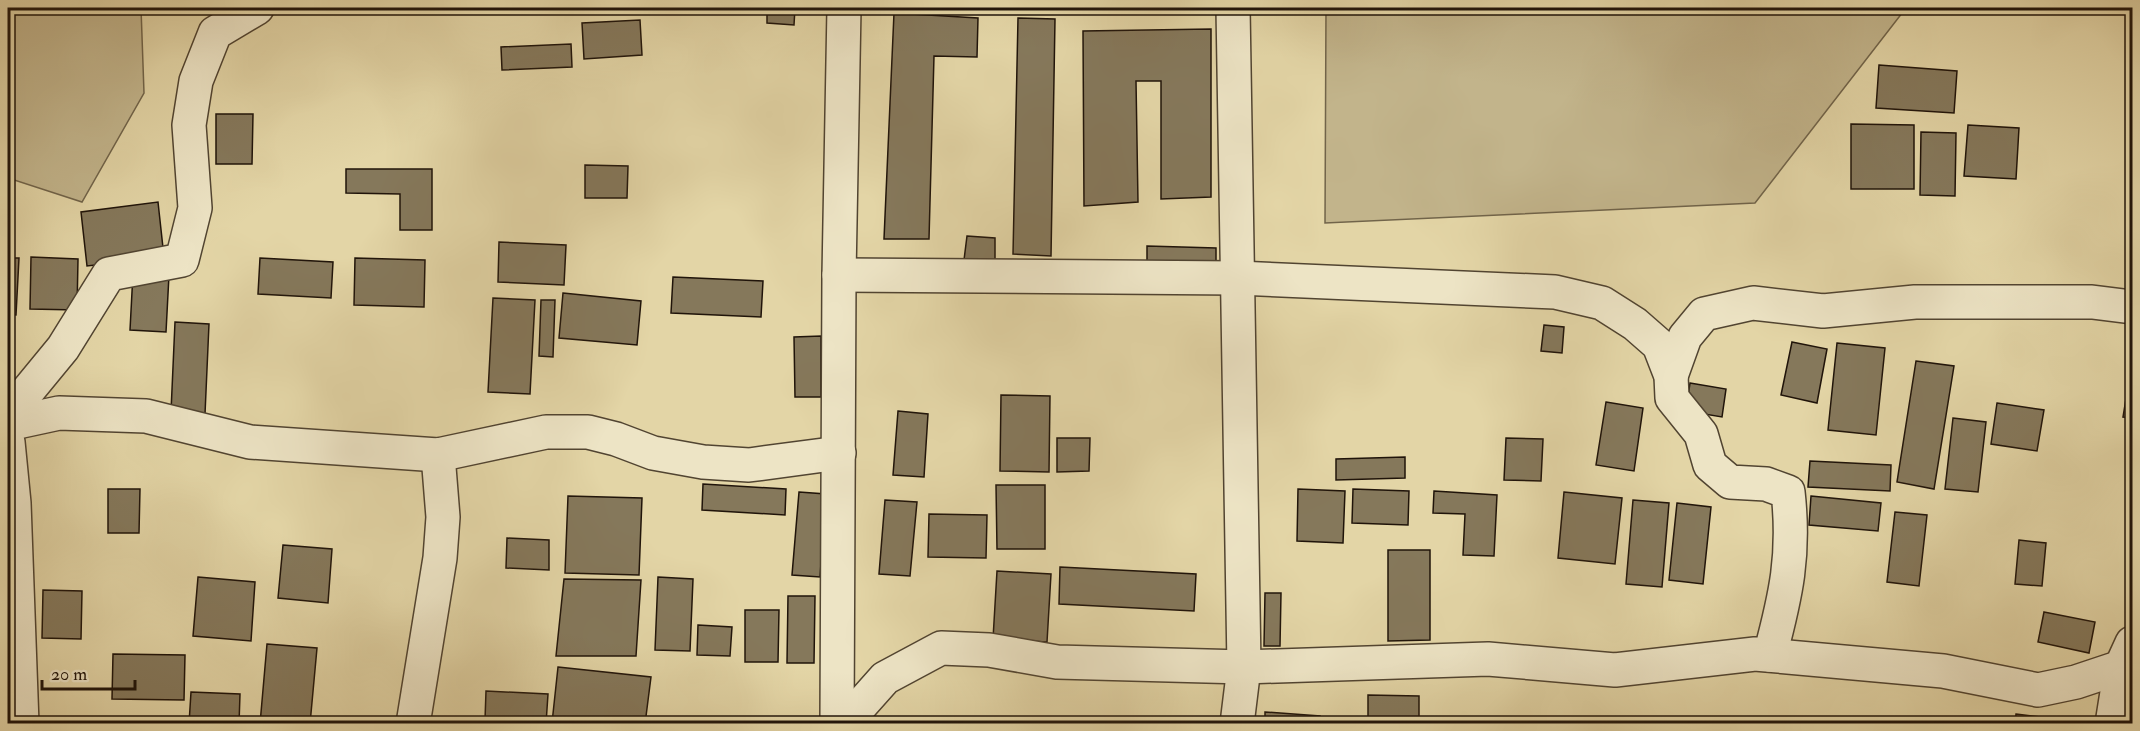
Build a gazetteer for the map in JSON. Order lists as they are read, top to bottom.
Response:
{
  "scale_bar": "20 m"
}
